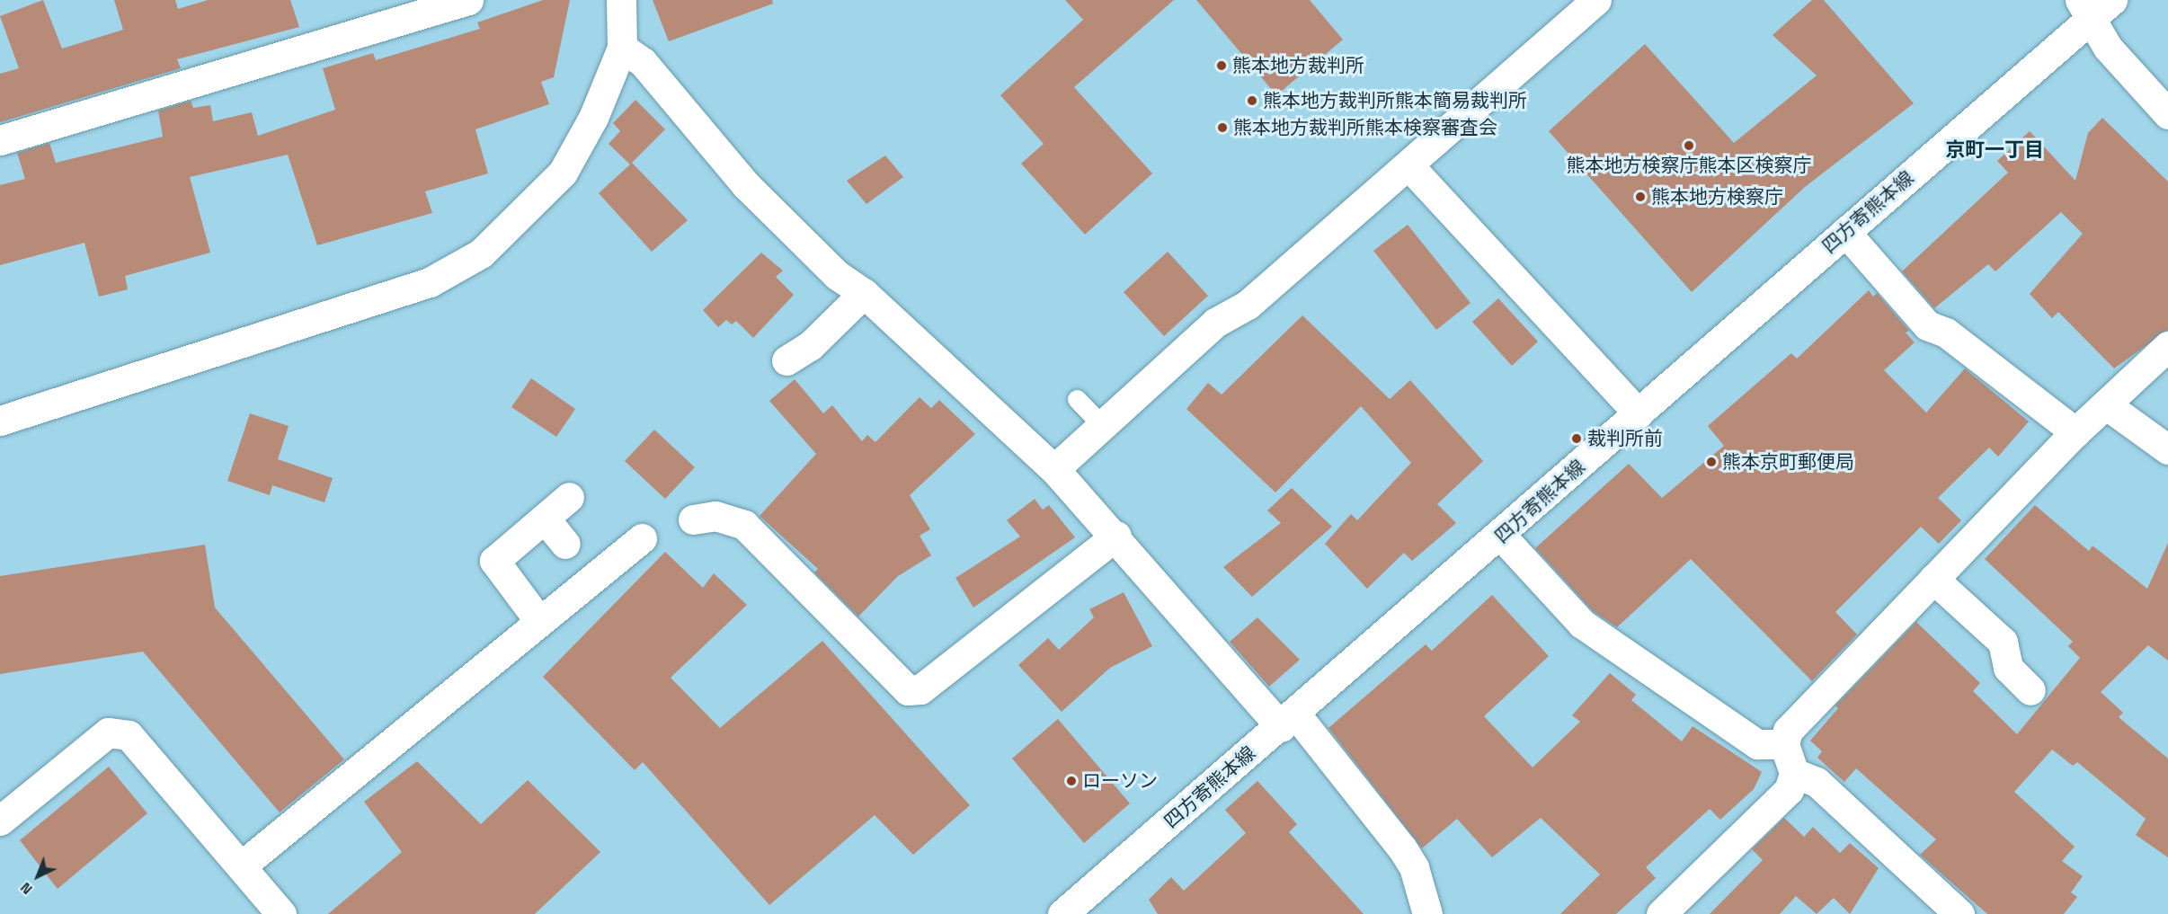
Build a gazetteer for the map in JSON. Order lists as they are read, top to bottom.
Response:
{
  "streets": {
    "street": ["四方寄熊本線"]
  },
  "districts": ["京町一丁目"],
  "places": [
    "熊本地方裁判所",
    "熊本地方裁判所熊本簡易裁判所",
    "熊本地方裁判所熊本検察審査会",
    "熊本地方検察庁熊本区検察庁",
    "熊本地方検察庁",
    "裁判所前",
    "熊本京町郵便局",
    "ローソン"
  ],
  "north": "bottom left"
}
